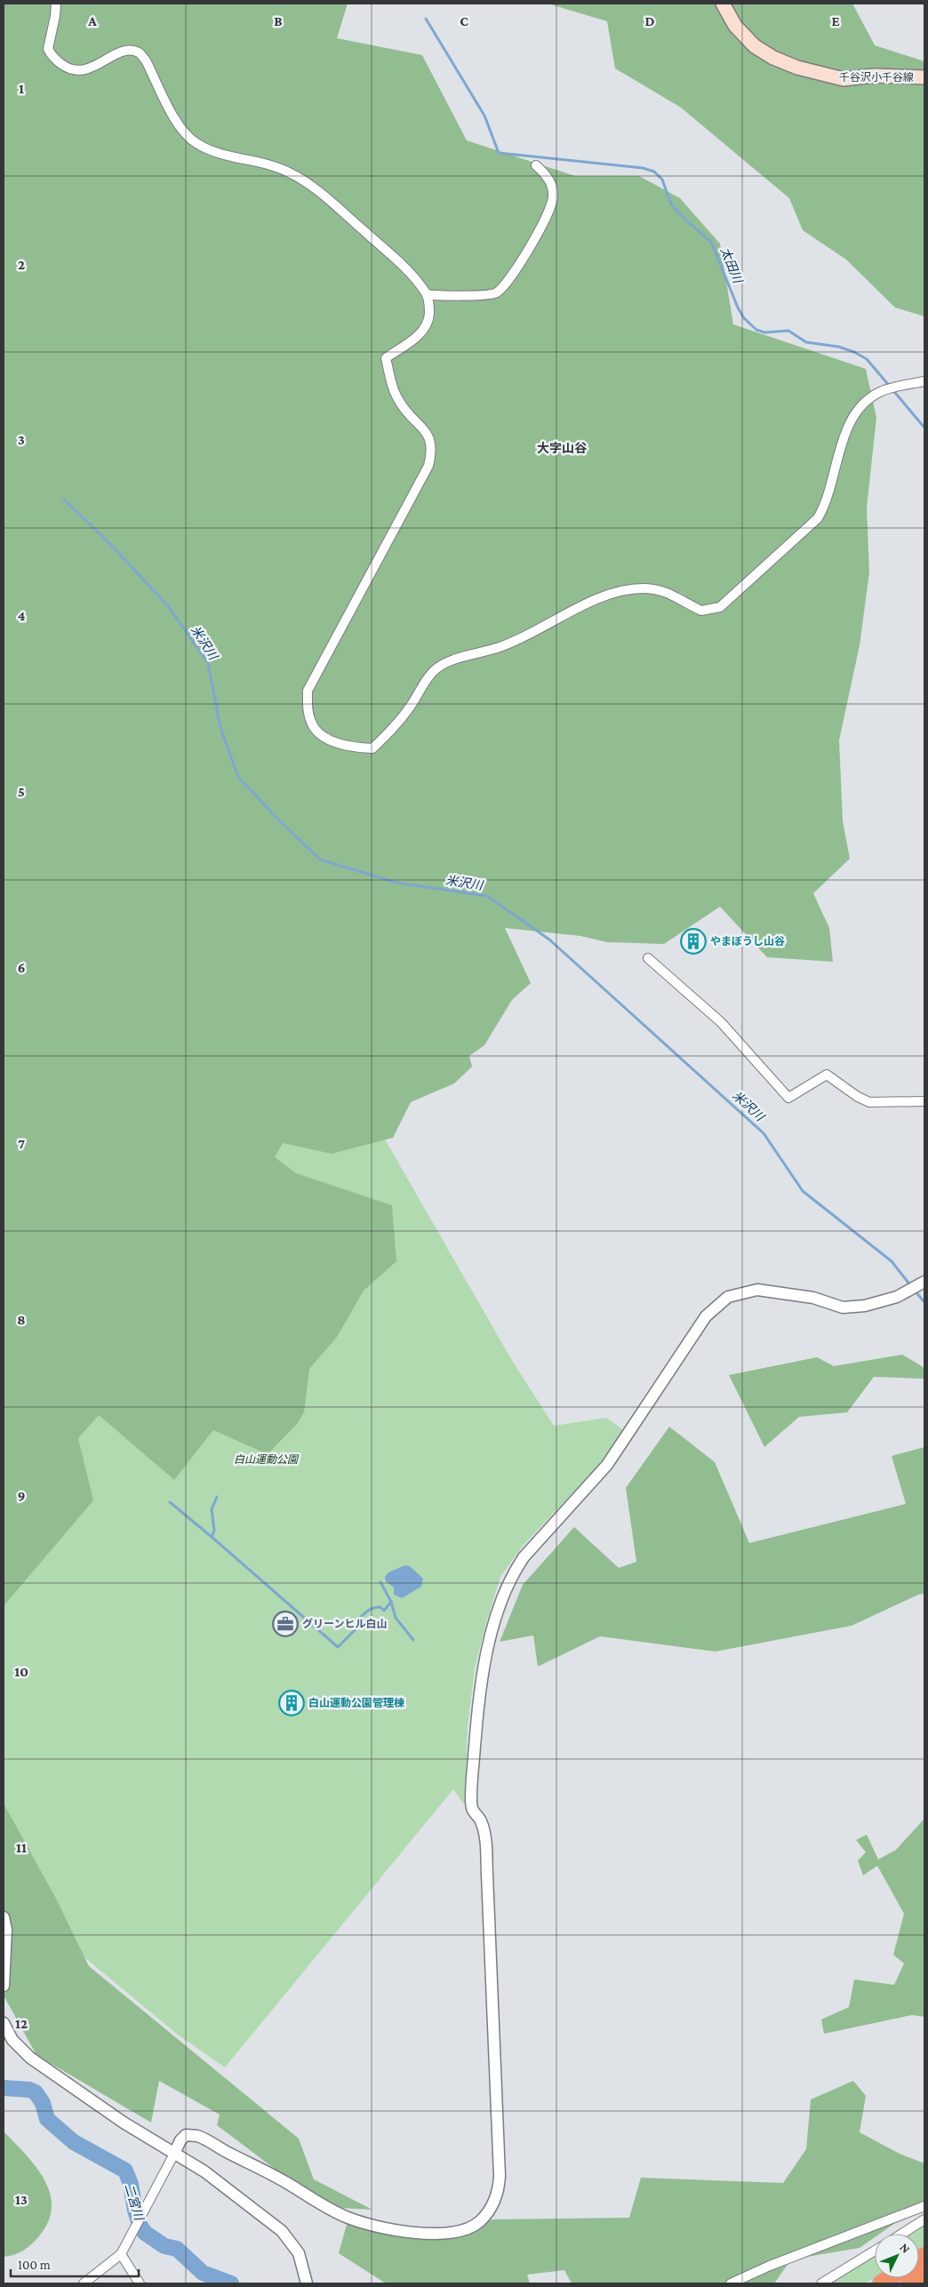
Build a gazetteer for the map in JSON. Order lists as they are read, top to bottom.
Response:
{
  "streets": {
    "main road": ["千谷沢小千谷線"]
  },
  "districts": ["大字山谷"],
  "water": ["太田川", "米沢川", "二宮川"],
  "parks": ["白山運動公園"],
  "places": {
    "building": ["やまぼうし山谷", "白山運動公園管理棟"],
    "office": ["グリーンヒル白山"]
  },
  "scale_bar": "100 m",
  "north": "top right",
  "grid": {
    "columns": [
      "A",
      "B",
      "C",
      "D",
      "E"
    ],
    "rows": [
      "1",
      "2",
      "3",
      "4",
      "5",
      "6",
      "7",
      "8",
      "9",
      "10",
      "11",
      "12",
      "13"
    ]
  }
}
